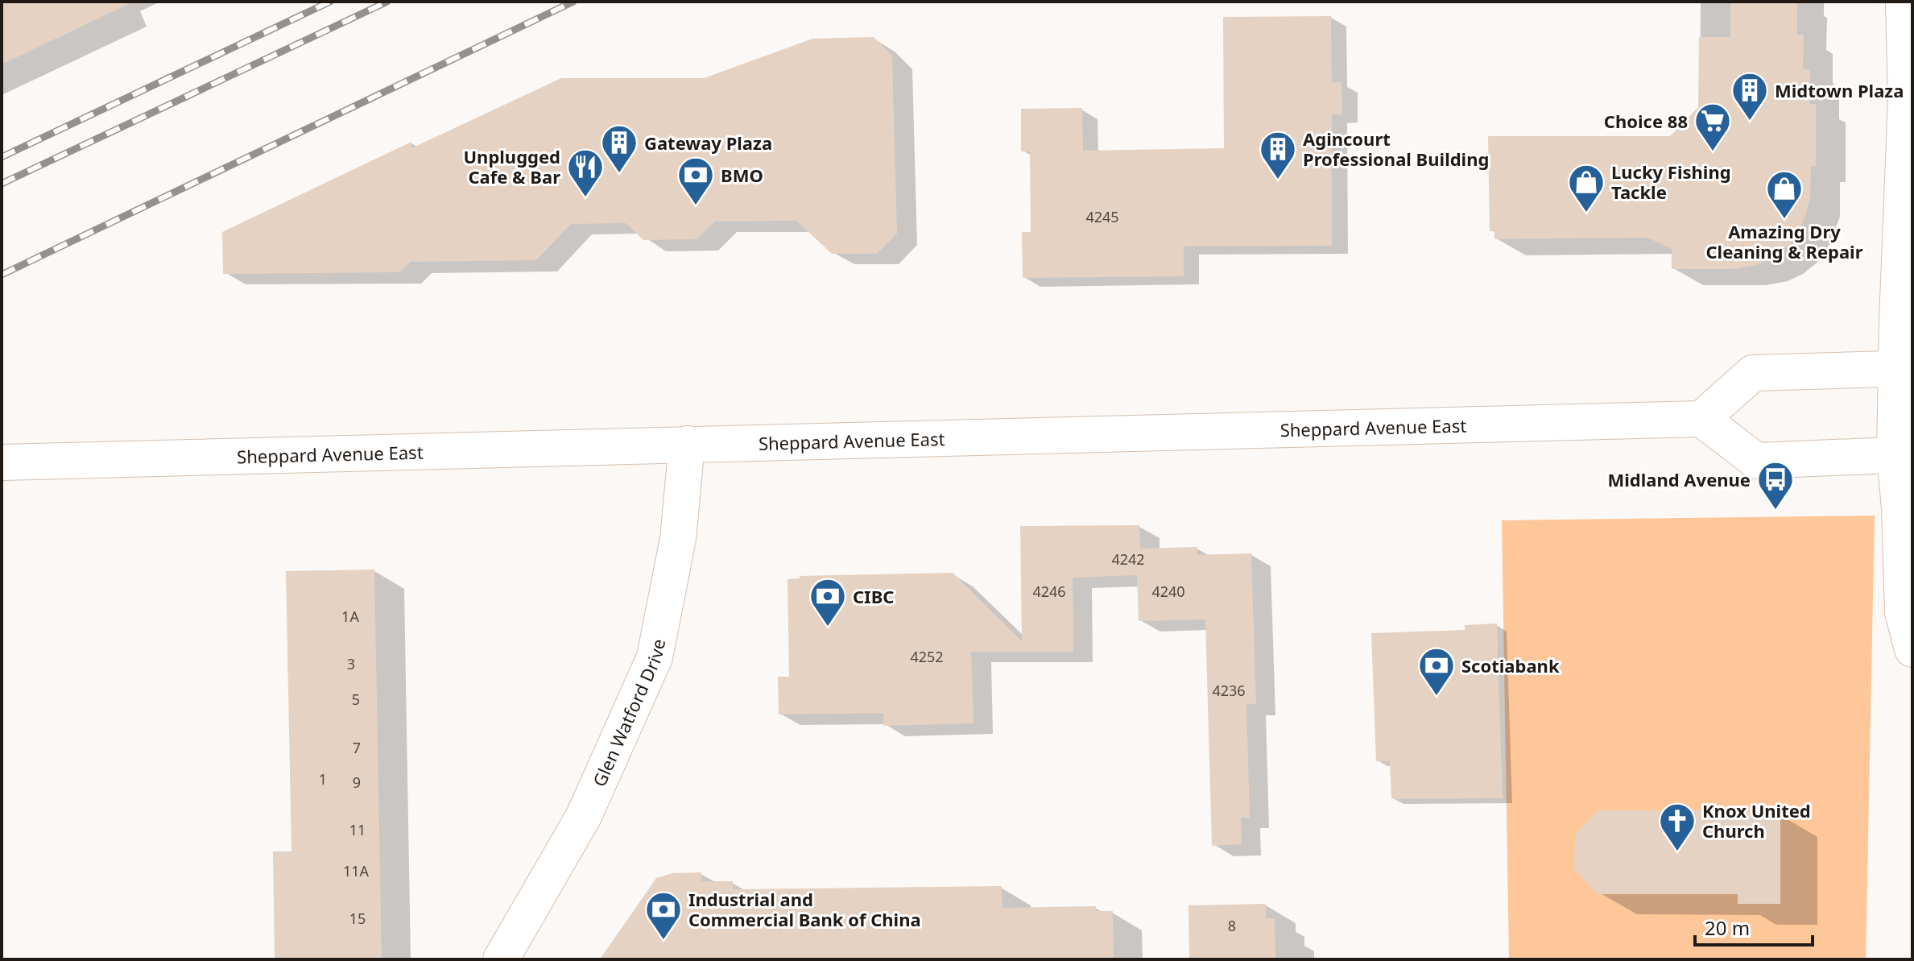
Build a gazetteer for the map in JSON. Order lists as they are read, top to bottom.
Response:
{
  "streets": {
    "main road": ["Sheppard Avenue East", "Glen Watford Drive"]
  },
  "crossings": [
    ["Sheppard Avenue East", "Glen Watford Drive"]
  ],
  "places": {
    "building": ["Midtown Plaza", "Gateway Plaza", "Agincourt Professional Building"],
    "supermarket": ["Choice 88"],
    "restaurant": ["Unplugged Cafe & Bar"],
    "bank": [
      "BMO",
      "CIBC",
      "Scotiabank",
      "Industrial and Commercial Bank of China"
    ],
    "shop": ["Lucky Fishing Tackle", "Amazing Dry Cleaning & Repair"],
    "bus stop": ["Midland Avenue"],
    "church": ["Knox United Church"]
  },
  "house_numbers": [
    "4245",
    "4242",
    "4246",
    "4240",
    "1A",
    "4252",
    "3",
    "4236",
    "5",
    "7",
    "1",
    "9",
    "11",
    "11A",
    "15",
    "8"
  ],
  "scale_bar": "20 m"
}
